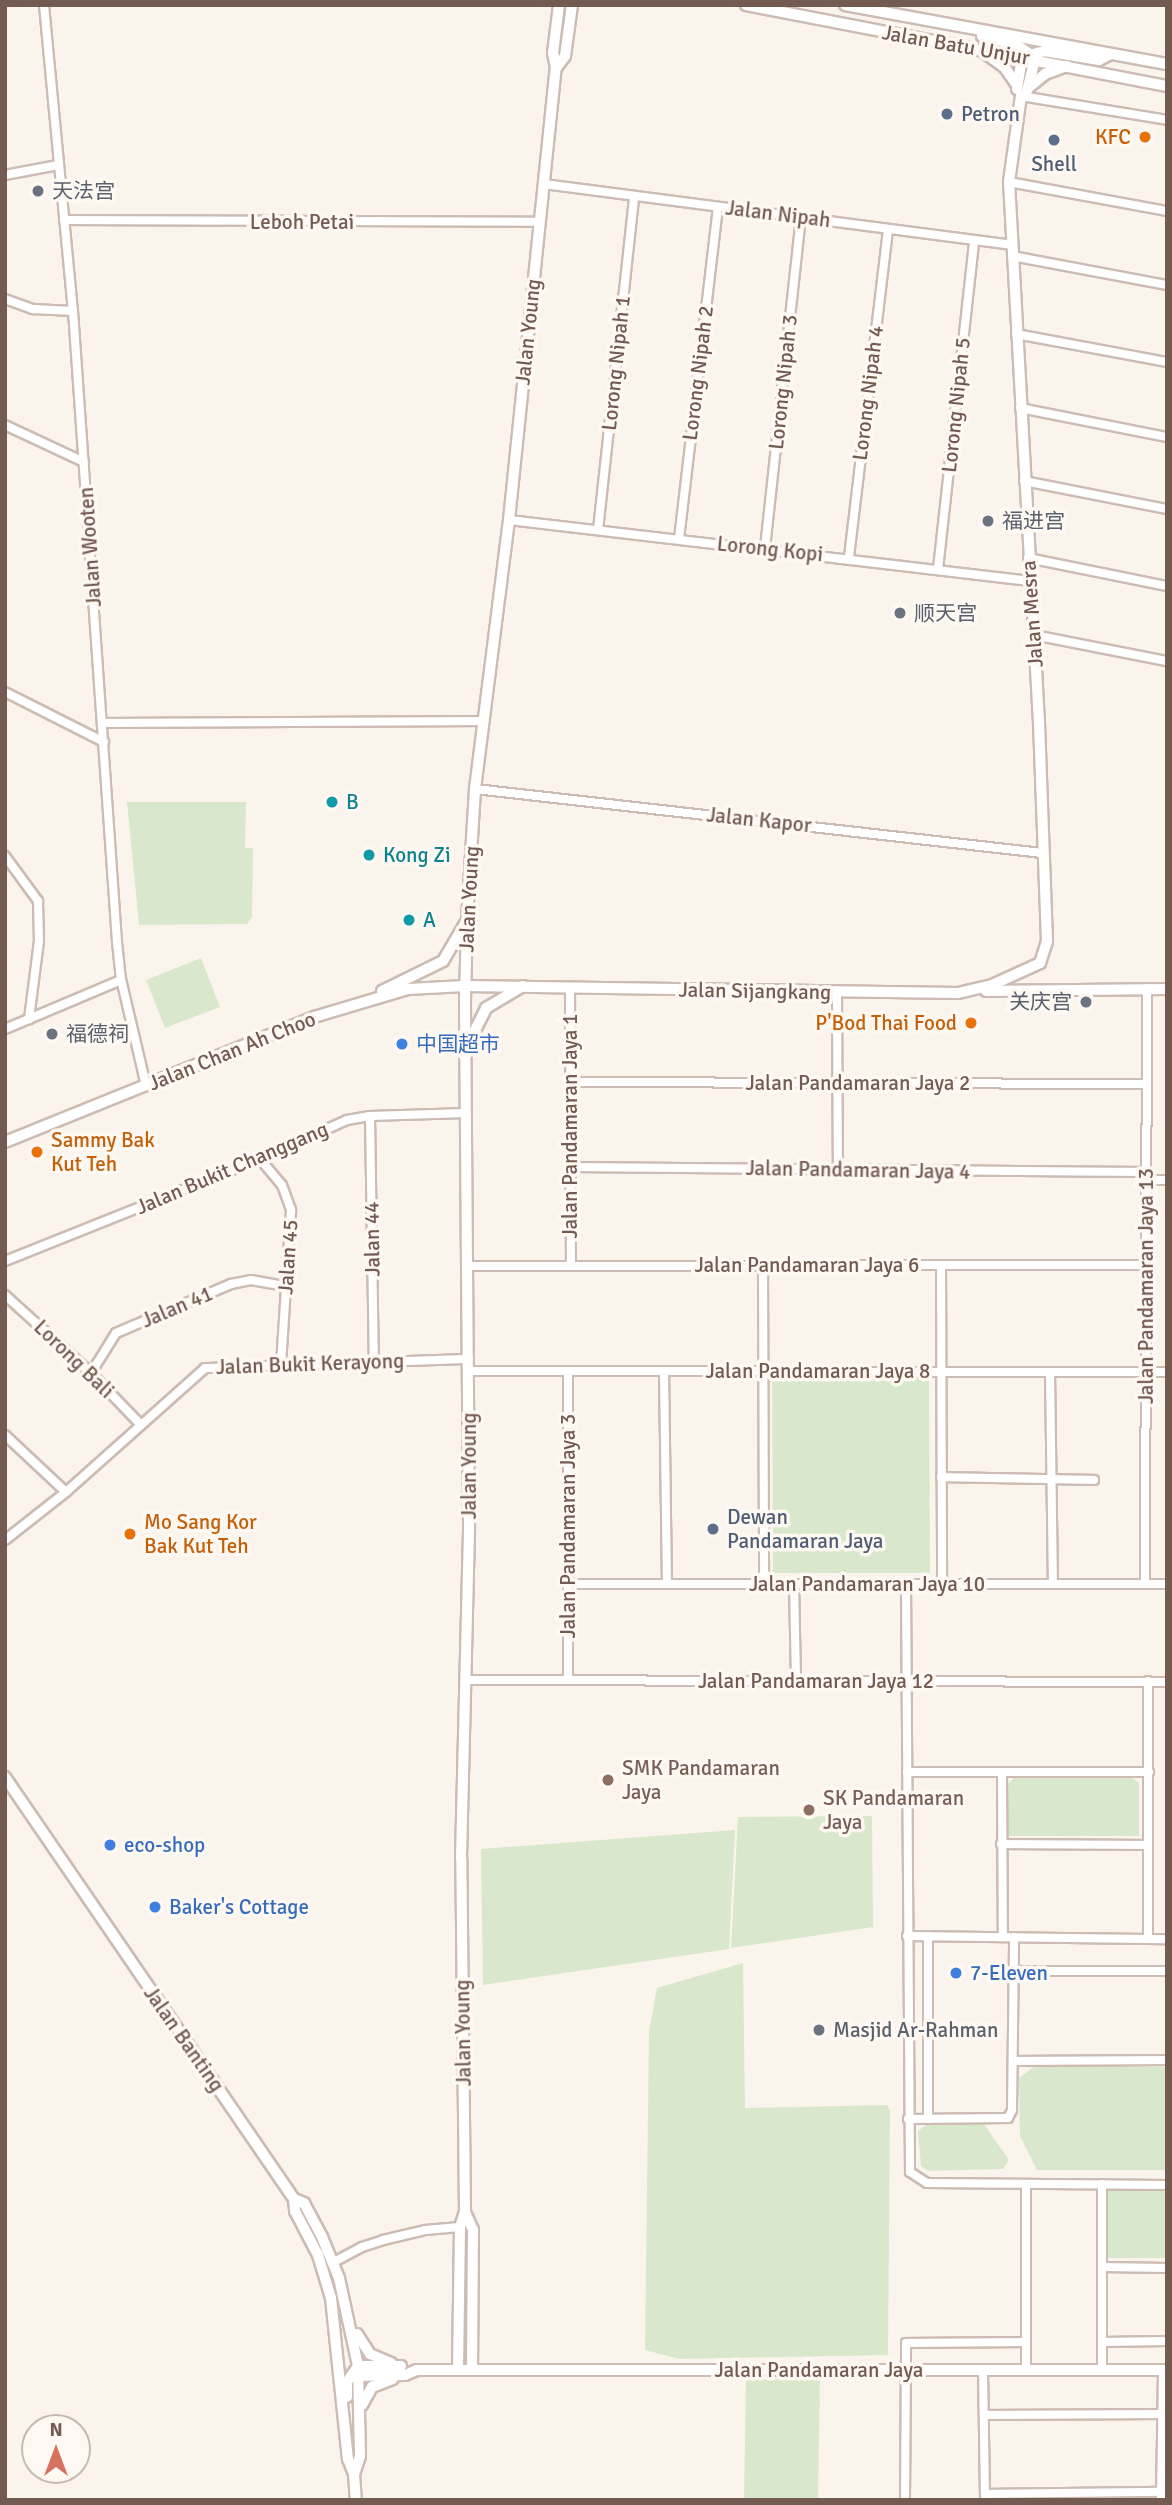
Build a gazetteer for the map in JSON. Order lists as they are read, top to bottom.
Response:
{
  "streets": {
    "main road": [
      "Jalan Batu Unjur",
      "Jalan Young",
      "Jalan Chan Ah Choo",
      "Jalan Banting",
      "Jalan Pandamaran Jaya"
    ],
    "street": [
      "Jalan Nipah",
      "Leboh Petai",
      "Lorong Nipah 1",
      "Lorong Nipah 2",
      "Lorong Nipah 3",
      "Lorong Nipah 4",
      "Lorong Nipah 5",
      "Jalan Wooten",
      "Lorong Kopi",
      "Jalan Mesra",
      "Jalan Kapor",
      "Jalan Sijangkang",
      "Jalan Pandamaran Jaya 2",
      "Jalan Pandamaran Jaya 1",
      "Jalan Bukit Changgang",
      "Jalan Pandamaran Jaya 4",
      "Jalan 44",
      "Jalan 45",
      "Jalan Pandamaran Jaya 6",
      "Jalan Pandamaran Jaya 13",
      "Jalan 41",
      "Lorong Bali",
      "Jalan Bukit Kerayong",
      "Jalan Pandamaran Jaya 8",
      "Jalan Pandamaran Jaya 3",
      "Jalan Pandamaran Jaya 10",
      "Jalan Pandamaran Jaya 12"
    ]
  },
  "crossings": [
    ["Jalan Batu Unjur", "Jalan Mesra"],
    ["Jalan Nipah", "Jalan Young"],
    ["Jalan Nipah", "Lorong Nipah 1"],
    ["Jalan Nipah", "Lorong Nipah 2"],
    ["Jalan Nipah", "Lorong Nipah 3"],
    ["Jalan Nipah", "Lorong Nipah 4"],
    ["Jalan Nipah", "Lorong Nipah 5"],
    ["Jalan Nipah", "Jalan Mesra"],
    ["Leboh Petai", "Jalan Young"],
    ["Leboh Petai", "Jalan Wooten"],
    ["Jalan Young", "Lorong Kopi"],
    ["Jalan Young", "Jalan Kapor"],
    ["Jalan Young", "Jalan Sijangkang"],
    ["Jalan Young", "Jalan Chan Ah Choo"],
    ["Jalan Young", "Jalan Bukit Changgang"],
    ["Jalan Young", "Jalan Pandamaran Jaya 6"],
    ["Jalan Young", "Jalan Bukit Kerayong"],
    ["Jalan Young", "Jalan Pandamaran Jaya 8"],
    ["Jalan Young", "Jalan Pandamaran Jaya 12"],
    ["Jalan Young", "Jalan Pandamaran Jaya"],
    ["Lorong Nipah 1", "Lorong Kopi"],
    ["Lorong Nipah 2", "Lorong Kopi"],
    ["Lorong Nipah 3", "Lorong Kopi"],
    ["Lorong Nipah 4", "Lorong Kopi"],
    ["Lorong Nipah 5", "Lorong Kopi"],
    ["Jalan Wooten", "Jalan Chan Ah Choo"],
    ["Lorong Kopi", "Jalan Mesra"],
    ["Jalan Mesra", "Jalan Kapor"],
    ["Jalan Mesra", "Jalan Sijangkang"],
    ["Jalan Sijangkang", "Jalan Chan Ah Choo"],
    ["Jalan Sijangkang", "Jalan Pandamaran Jaya 1"],
    ["Jalan Pandamaran Jaya 2", "Jalan Pandamaran Jaya 1"],
    ["Jalan Pandamaran Jaya 2", "Jalan Pandamaran Jaya 13"],
    ["Jalan Pandamaran Jaya 1", "Jalan Pandamaran Jaya 4"],
    ["Jalan Pandamaran Jaya 1", "Jalan Pandamaran Jaya 6"],
    ["Jalan Bukit Changgang", "Jalan 44"],
    ["Jalan Bukit Changgang", "Jalan 45"],
    ["Jalan Pandamaran Jaya 4", "Jalan Pandamaran Jaya 13"],
    ["Jalan 44", "Jalan Bukit Kerayong"],
    ["Jalan 45", "Jalan 41"],
    ["Jalan 45", "Jalan Bukit Kerayong"],
    ["Jalan Pandamaran Jaya 6", "Jalan Pandamaran Jaya 13"],
    ["Jalan Pandamaran Jaya 13", "Jalan Pandamaran Jaya 8"],
    ["Jalan Pandamaran Jaya 13", "Jalan Pandamaran Jaya 10"],
    ["Jalan 41", "Lorong Bali"],
    ["Lorong Bali", "Jalan Bukit Kerayong"],
    ["Jalan Bukit Kerayong", "Jalan Pandamaran Jaya 8"],
    ["Jalan Pandamaran Jaya 8", "Jalan Pandamaran Jaya 3"],
    ["Jalan Pandamaran Jaya 3", "Jalan Pandamaran Jaya 10"],
    ["Jalan Pandamaran Jaya 3", "Jalan Pandamaran Jaya 12"]
  ],
  "places": [
    "Petron",
    "KFC",
    "Shell",
    "天法宫",
    "福进宫",
    "顺天宫",
    "B",
    "Kong Zi",
    "A",
    "关庆宫",
    "P'Bod Thai Food",
    "福德祠",
    "中国超市",
    "Sammy Bak Kut Teh",
    "Dewan Pandamaran Jaya",
    "Mo Sang Kor Bak Kut Teh",
    "SMK Pandamaran Jaya",
    "SK Pandamaran Jaya",
    "eco-shop",
    "Baker's Cottage",
    "7-Eleven",
    "Masjid Ar-Rahman"
  ],
  "north": "top"
}
